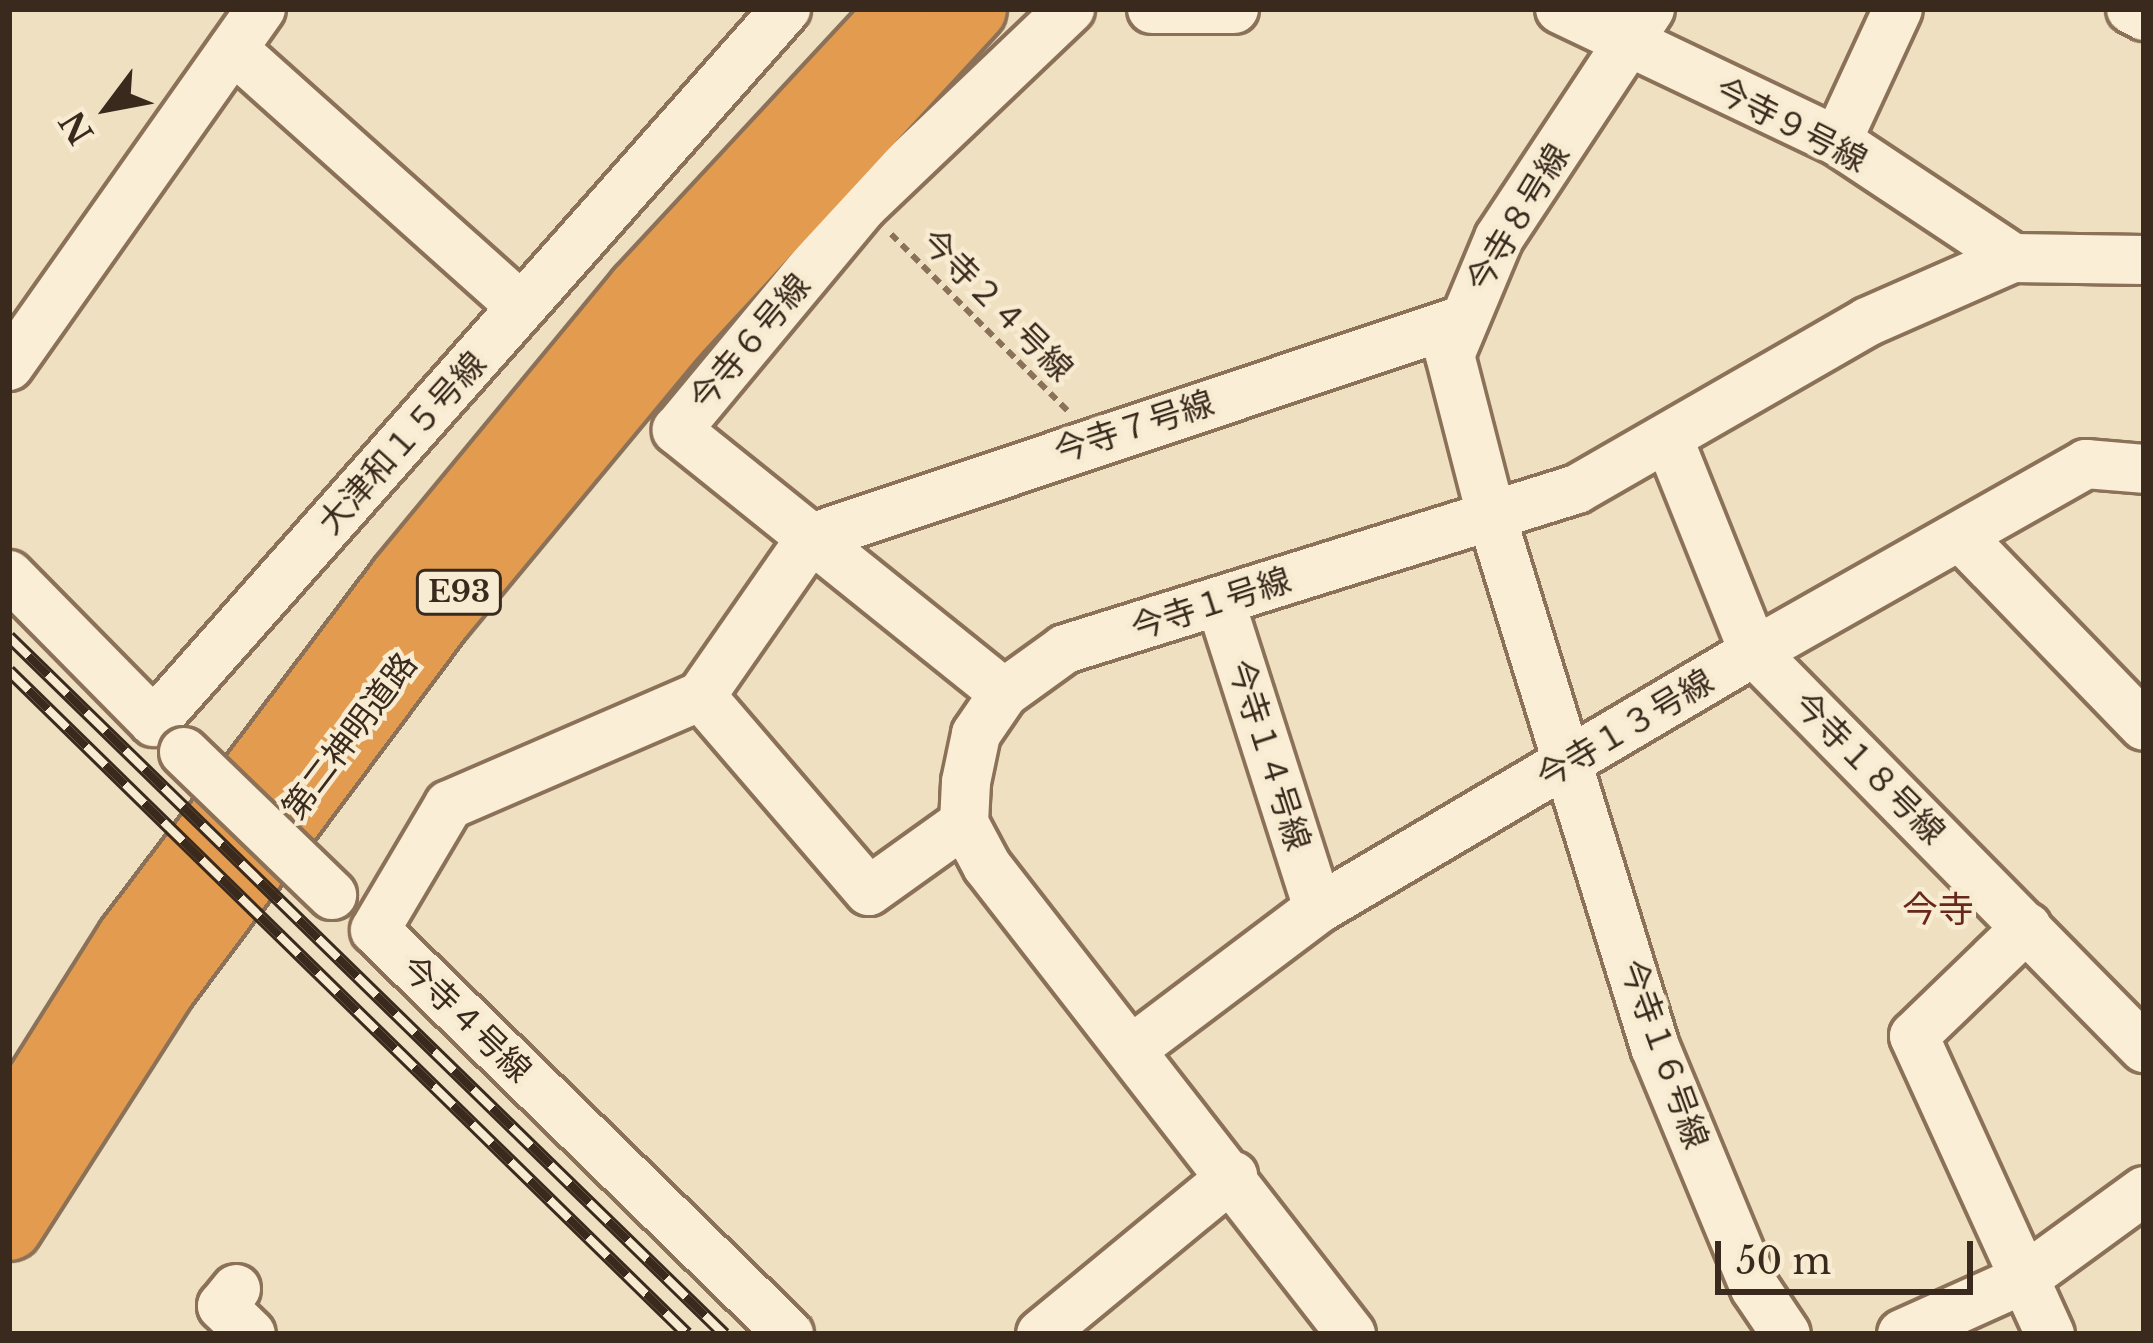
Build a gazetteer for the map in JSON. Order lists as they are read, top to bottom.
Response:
{
  "streets": {
    "highway": ["E93", "第二神明道路"],
    "street": [
      "今寺９号線",
      "今寺８号線",
      "今寺６号線",
      "今寺７号線",
      "大津和１５号線",
      "今寺１号線",
      "今寺１３号線",
      "今寺１４号線",
      "今寺１８号線",
      "今寺４号線",
      "今寺１６号線"
    ],
    "path": ["今寺２４号線"]
  },
  "crossings": [
    ["今寺９号線", "今寺８号線"],
    ["今寺９号線", "今寺１号線"],
    ["今寺８号線", "今寺７号線"],
    ["今寺８号線", "今寺１号線"],
    ["今寺８号線", "今寺１３号線"],
    ["今寺８号線", "今寺１６号線"],
    ["今寺２４号線", "今寺６号線"],
    ["今寺２４号線", "今寺７号線"],
    ["今寺６号線", "今寺７号線"],
    ["今寺６号線", "今寺１号線"],
    ["今寺１号線", "今寺１４号線"],
    ["今寺１号線", "今寺１８号線"],
    ["今寺１３号線", "今寺１４号線"],
    ["今寺１３号線", "今寺１８号線"],
    ["今寺１３号線", "今寺１６号線"]
  ],
  "districts": ["今寺"],
  "scale_bar": "50 m",
  "north": "bottom left"
}
